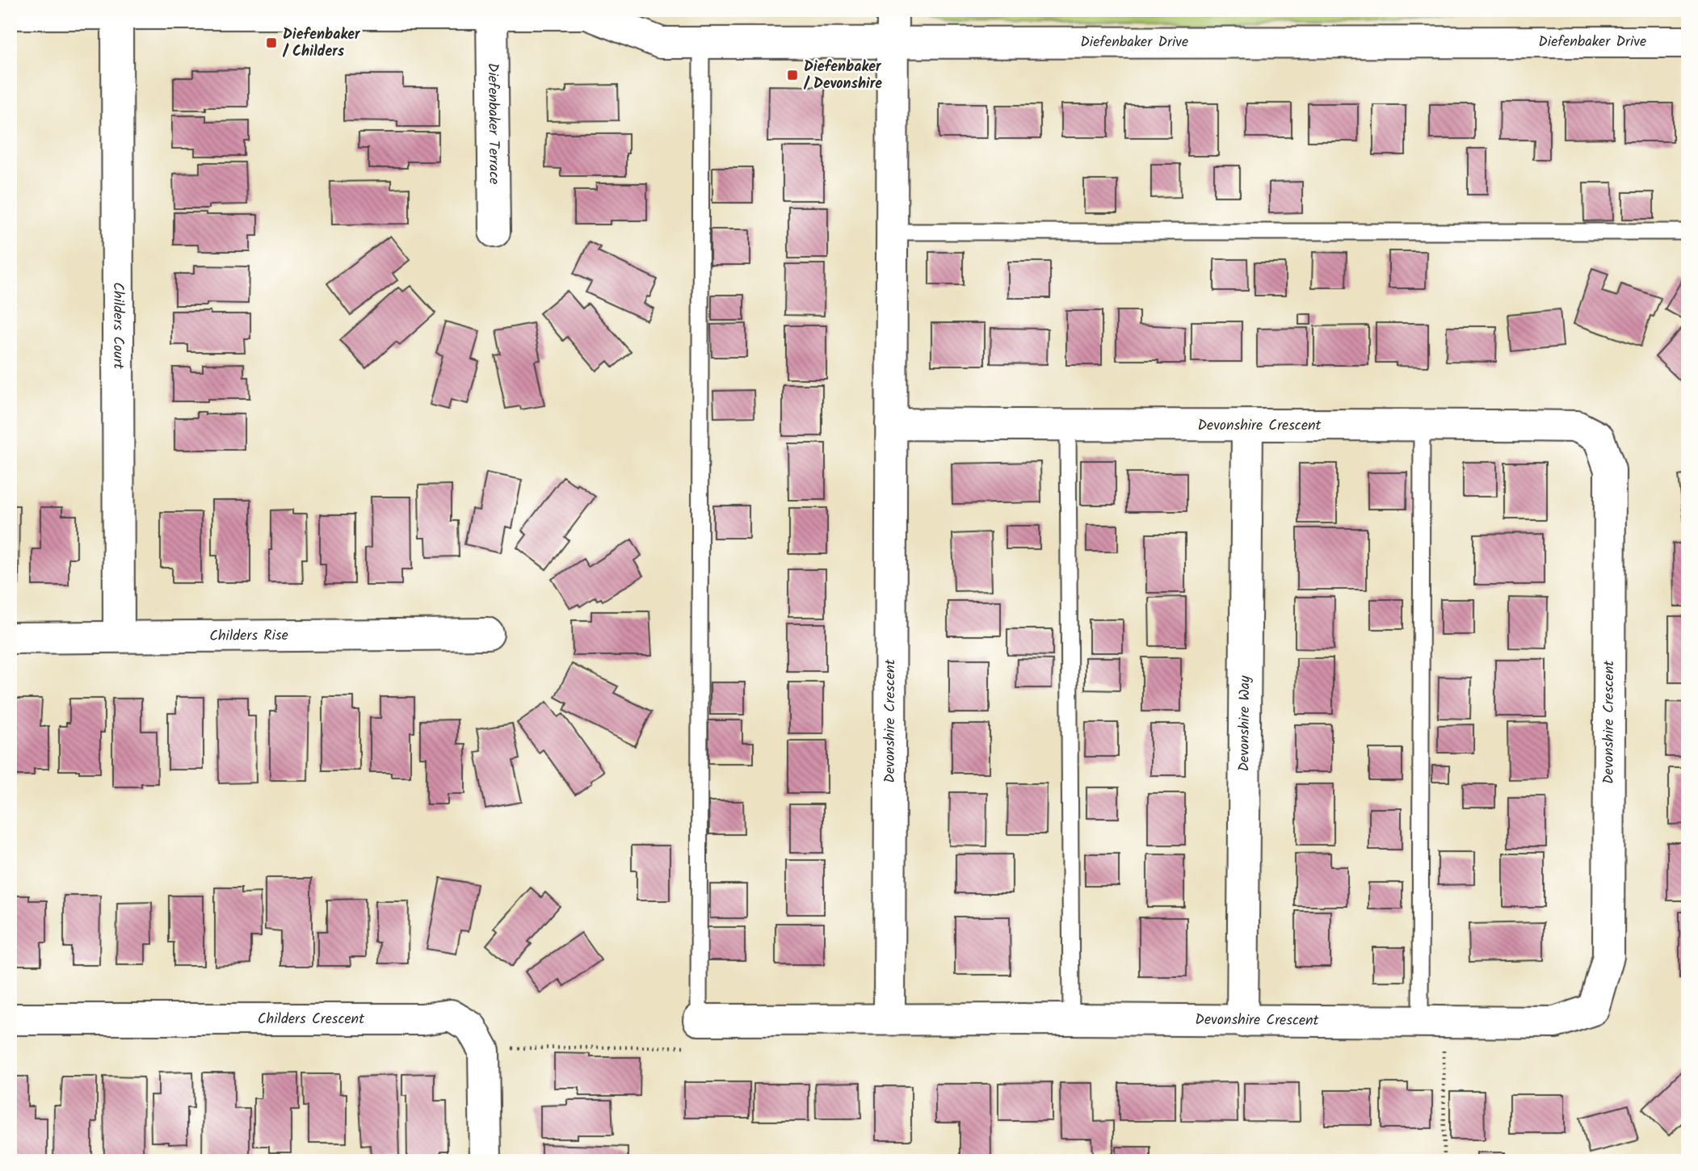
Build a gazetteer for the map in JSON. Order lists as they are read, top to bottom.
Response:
{
  "streets": {
    "street": [
      "Diefenbaker Drive",
      "Diefenbaker Terrace",
      "Childers Court",
      "Devonshire Crescent",
      "Childers Rise",
      "Devonshire Way",
      "Childers Crescent"
    ]
  },
  "crossings": [
    ["Diefenbaker Drive", "Diefenbaker Terrace"],
    ["Diefenbaker Drive", "Childers Court"],
    ["Diefenbaker Drive", "Devonshire Crescent"],
    ["Childers Court", "Childers Rise"],
    ["Devonshire Crescent", "Devonshire Way"]
  ],
  "places": {
    "transit": ["Diefenbaker / Childers", "Diefenbaker / Devonshire"]
  }
}
